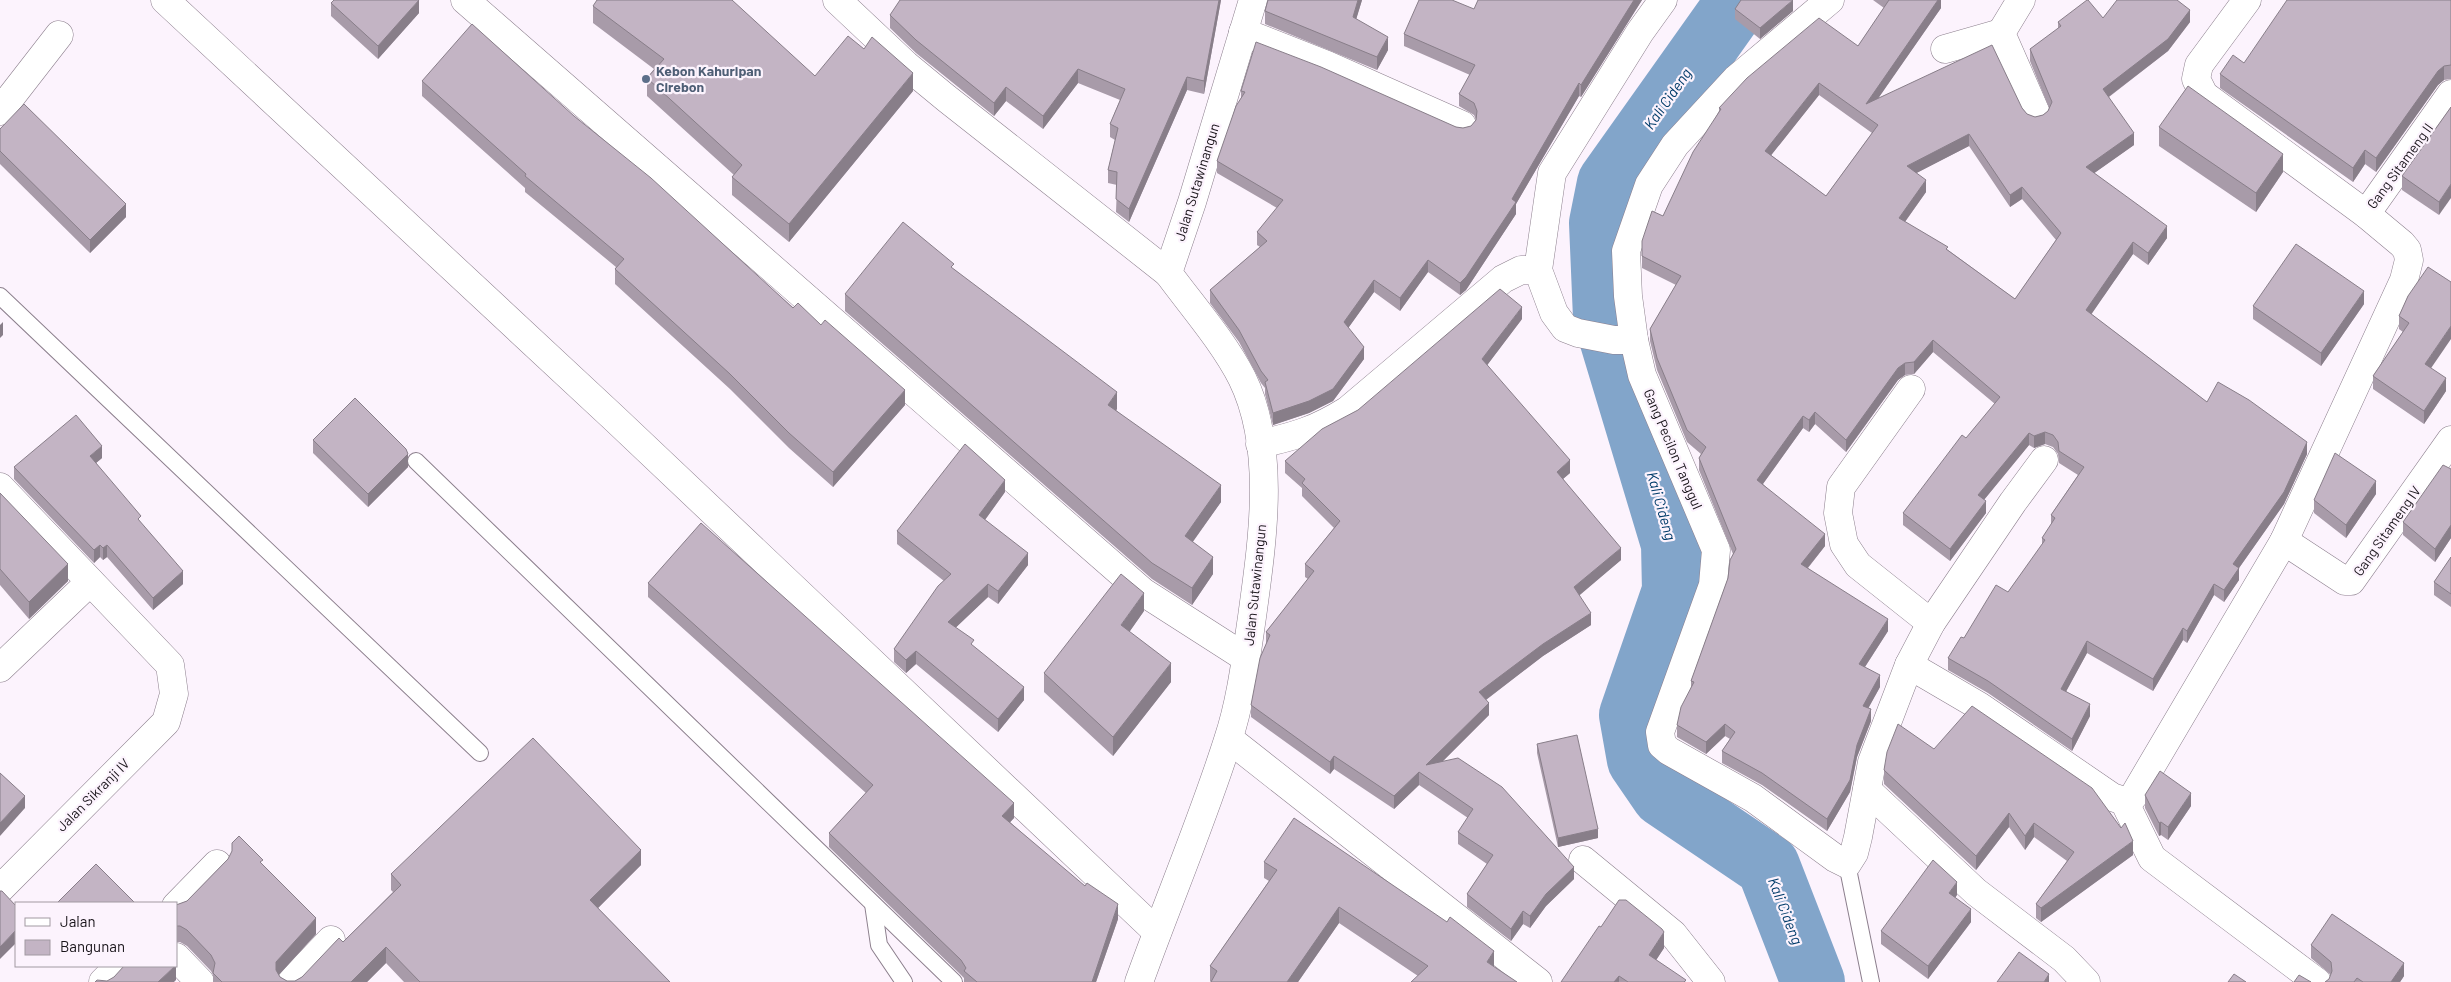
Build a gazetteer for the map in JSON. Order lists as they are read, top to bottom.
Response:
{
  "streets": {
    "street": [
      "Gang Sitameng II",
      "Jalan Sutawinangun",
      "Gang Pecilon Tanggul",
      "Gang Sitameng IV",
      "Jalan Sikranji IV"
    ]
  },
  "water": ["Kali Cideng"],
  "places": ["Kebon Kahuripan Cirebon"],
  "legend": ["Jalan", "Bangunan"]
}
